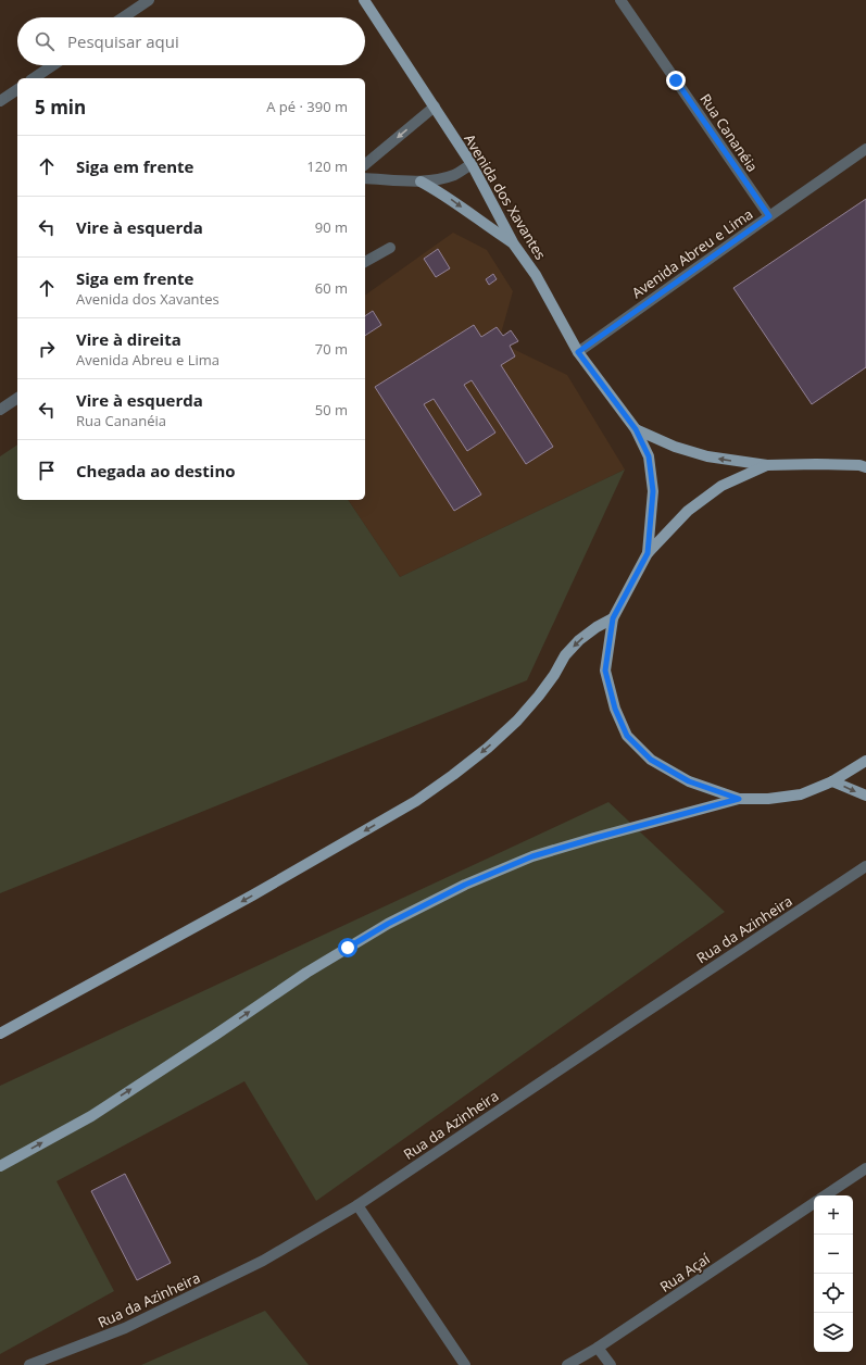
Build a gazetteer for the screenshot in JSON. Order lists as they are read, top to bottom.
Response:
{
  "streets": {
    "main road": ["Avenida dos Xavantes"],
    "street": [
      "Rua Cananéia",
      "Avenida Abreu e Lima",
      "Rua da Azinheira",
      "Rua Açaí"
    ]
  },
  "crossings": [
    ["Rua Cananéia", "Avenida Abreu e Lima"],
    ["Avenida dos Xavantes", "Avenida Abreu e Lima"]
  ],
  "page": {
    "search": "Pesquisar aqui",
    "heading": ["5 min", "A pé · 390 m"],
    "list": [
      ["Siga em frente", "120 m"],
      ["Vire à esquerda", "90 m"],
      ["Siga em frente", "Avenida dos Xavantes", "60 m"],
      ["Vire à direita", "Avenida Abreu e Lima", "70 m"],
      ["Vire à esquerda", "Rua Cananéia", "50 m"],
      "Chegada ao destino"
    ],
    "map_buttons": ["+", "−"]
  }
}
